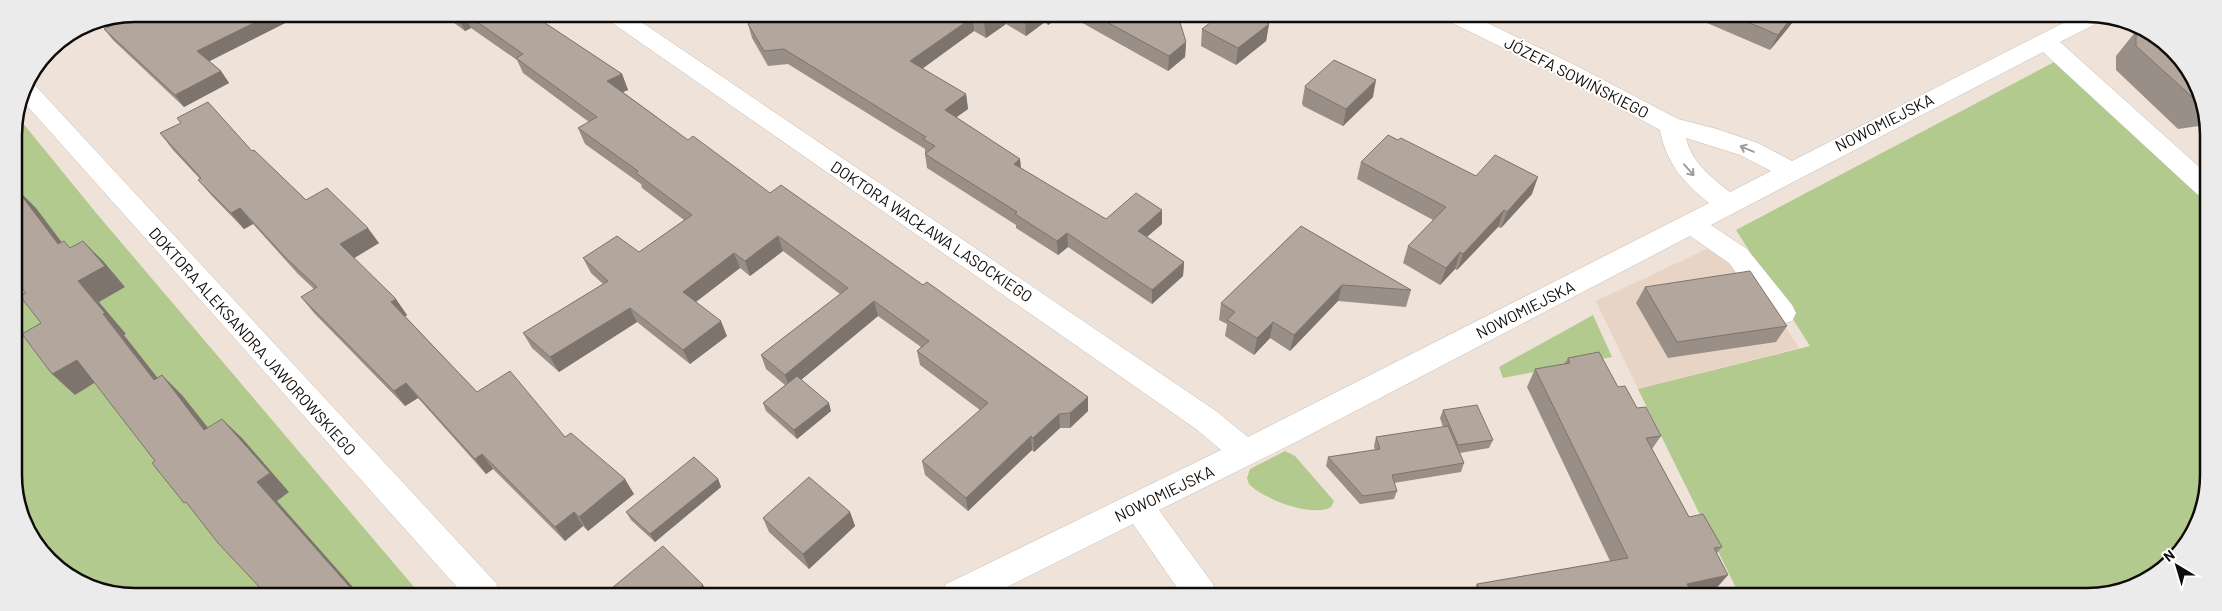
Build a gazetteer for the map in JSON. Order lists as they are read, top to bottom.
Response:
{
  "streets": {
    "street": [
      "JÓZEFA SOWIŃSKIEGO",
      "NOWOMIEJSKA",
      "DOKTORA WACŁAWA LASOCKIEGO",
      "DOKTORA ALEKSANDRA JAWOROWSKIEGO"
    ]
  },
  "crossings": [
    ["JÓZEFA SOWIŃSKIEGO", "NOWOMIEJSKA"],
    ["NOWOMIEJSKA", "DOKTORA WACŁAWA LASOCKIEGO"]
  ],
  "north": "top left"
}
